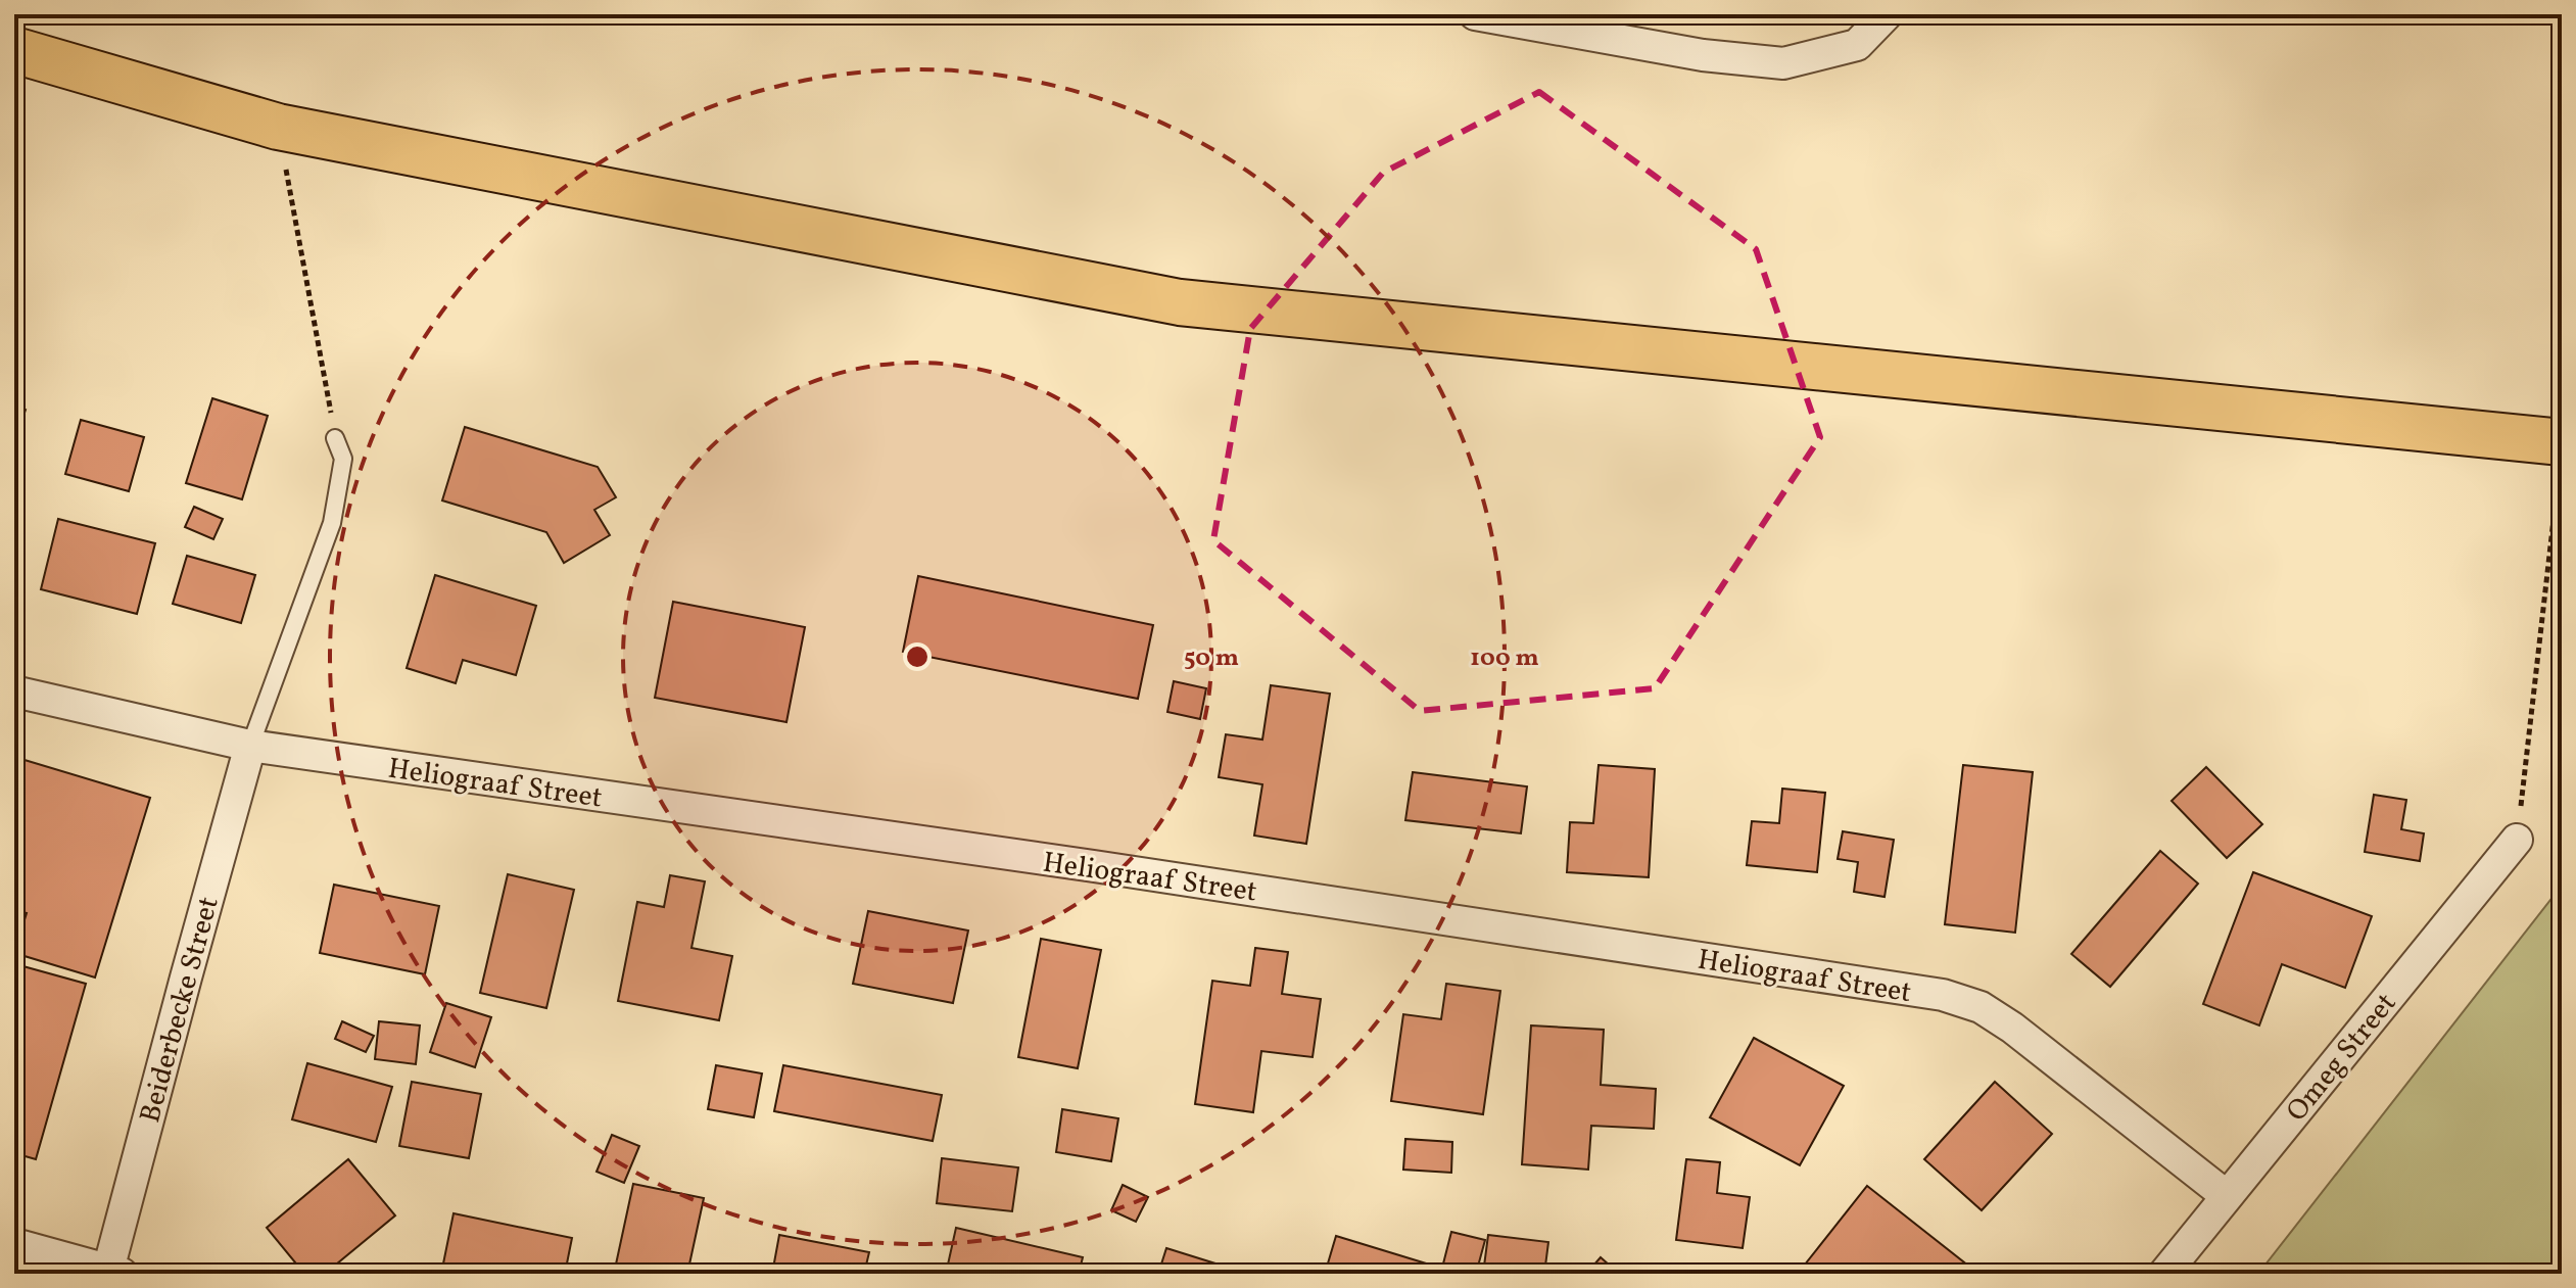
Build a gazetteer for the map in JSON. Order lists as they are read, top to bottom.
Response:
{
  "streets": {
    "street": ["Heliograaf Street", "Beiderbecke Street", "Omeg Street"]
  },
  "crossings": [
    ["Heliograaf Street", "Beiderbecke Street"],
    ["Heliograaf Street", "Omeg Street"]
  ],
  "rings": ["50 m", "100 m"]
}
